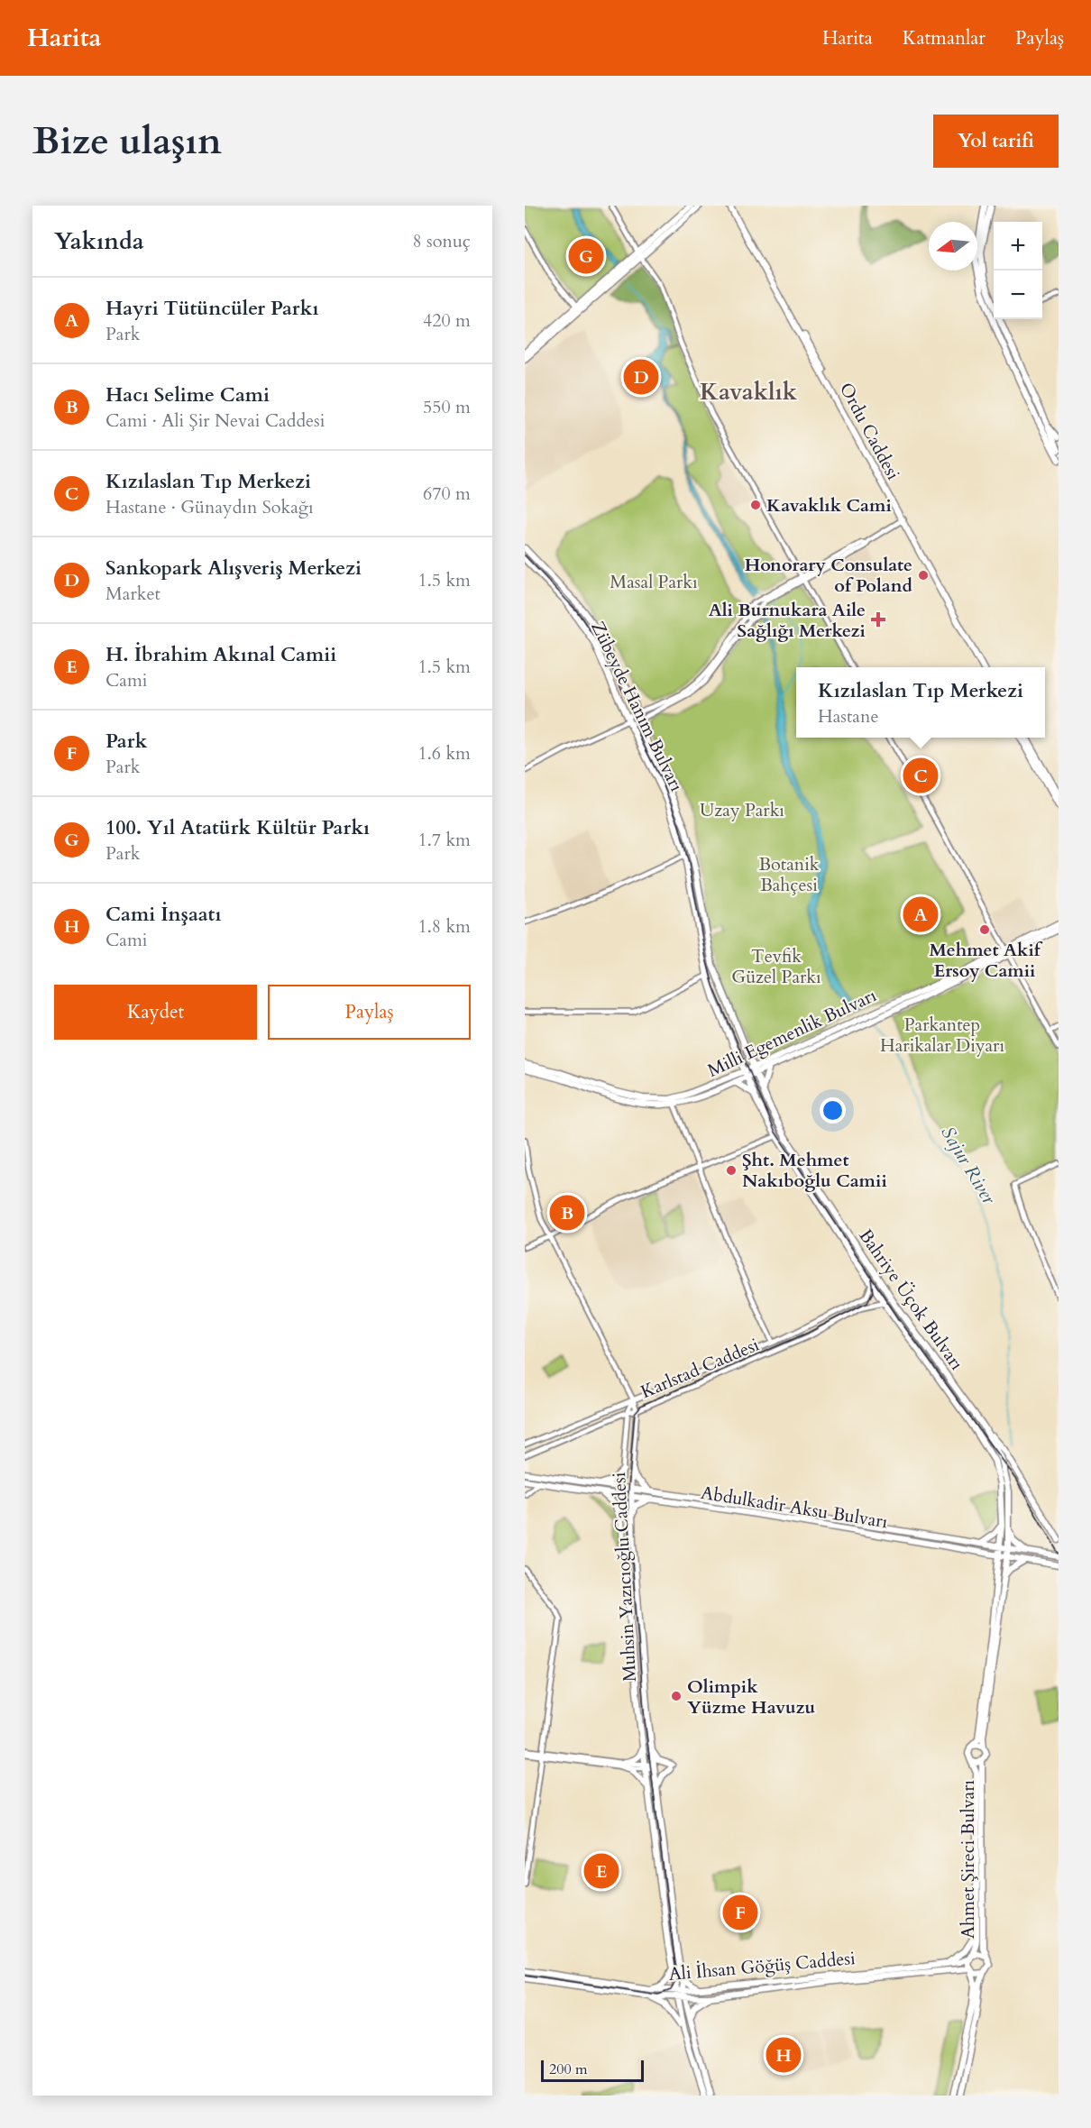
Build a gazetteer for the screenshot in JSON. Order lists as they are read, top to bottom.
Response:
{
  "streets": {
    "main road": [
      "Ordu Caddesi",
      "Zübeyde Hanım Bulvarı",
      "Milli Egemenlik Bulvarı",
      "Bahriye Üçok Bulvarı",
      "Abdulkadir Aksu Bulvarı",
      "Muhsin Yazıcıoğlu Caddesi",
      "Ahmet Şireci Bulvarı",
      "Ali İhsan Göğüş Caddesi"
    ],
    "street": ["Karlstad Caddesi"]
  },
  "crossings": [
    ["Zübeyde Hanım Bulvarı", "Milli Egemenlik Bulvarı"],
    ["Zübeyde Hanım Bulvarı", "Bahriye Üçok Bulvarı"],
    ["Milli Egemenlik Bulvarı", "Bahriye Üçok Bulvarı"],
    ["Bahriye Üçok Bulvarı", "Karlstad Caddesi"],
    ["Bahriye Üçok Bulvarı", "Abdulkadir Aksu Bulvarı"],
    ["Bahriye Üçok Bulvarı", "Ahmet Şireci Bulvarı"],
    ["Karlstad Caddesi", "Muhsin Yazıcıoğlu Caddesi"],
    ["Abdulkadir Aksu Bulvarı", "Muhsin Yazıcıoğlu Caddesi"],
    ["Muhsin Yazıcıoğlu Caddesi", "Ali İhsan Göğüş Caddesi"],
    ["Ahmet Şireci Bulvarı", "Ali İhsan Göğüş Caddesi"]
  ],
  "districts": ["Kavaklık"],
  "water": ["Sajur River"],
  "parks": [
    "Masal Parkı",
    "Uzay Parkı",
    "Botanik Bahçesi",
    "Tevfik Güzel Parkı",
    "Parkantep Harikalar Diyarı"
  ],
  "places": {
    "other": [
      "Kavaklık Cami",
      "Honorary Consulate of Poland",
      "Mehmet Akif Ersoy Camii",
      "Şht. Mehmet Nakıboğlu Camii",
      "Olimpik Yüzme Havuzu"
    ],
    "health": ["Ali Burnukara Aile Sağlığı Merkezi"]
  },
  "scale_bar": "200 m",
  "north": "left",
  "page": {
    "header": "Harita",
    "nav": ["Harita", "Katmanlar", "Paylaş"],
    "buttons": [
      "Yol tarifi",
      ["Kaydet", "Paylaş"]
    ],
    "title": "Bize ulaşın",
    "heading": ["Yakında", "8 sonuç"],
    "map_buttons": ["+", "−"],
    "pins": [
      "G",
      "D",
      "C",
      "A",
      "B",
      "E",
      "F",
      "H"
    ],
    "list": [
      {
        "mark": "A",
        "name": "Hayri Tütüncüler Parkı",
        "note": "Park",
        "value": "420 m"
      },
      {
        "mark": "B",
        "name": "Hacı Selime Cami",
        "note": "Cami · Ali Şir Nevai Caddesi",
        "value": "550 m"
      },
      {
        "mark": "C",
        "name": "Kızılaslan Tıp Merkezi",
        "note": "Hastane · Günaydın Sokağı",
        "value": "670 m"
      },
      {
        "mark": "D",
        "name": "Sankopark Alışveriş Merkezi",
        "note": "Market",
        "value": "1.5 km"
      },
      {
        "mark": "E",
        "name": "H. İbrahim Akınal Camii",
        "note": "Cami",
        "value": "1.5 km"
      },
      {
        "mark": "F",
        "name": "Park",
        "note": "Park",
        "value": "1.6 km"
      },
      {
        "mark": "G",
        "name": "100. Yıl Atatürk Kültür Parkı",
        "note": "Park",
        "value": "1.7 km"
      },
      {
        "mark": "H",
        "name": "Cami İnşaatı",
        "note": "Cami",
        "value": "1.8 km"
      }
    ],
    "popup": ["Kızılaslan Tıp Merkezi", "Hastane"],
    "scale": "200 m"
  }
}
